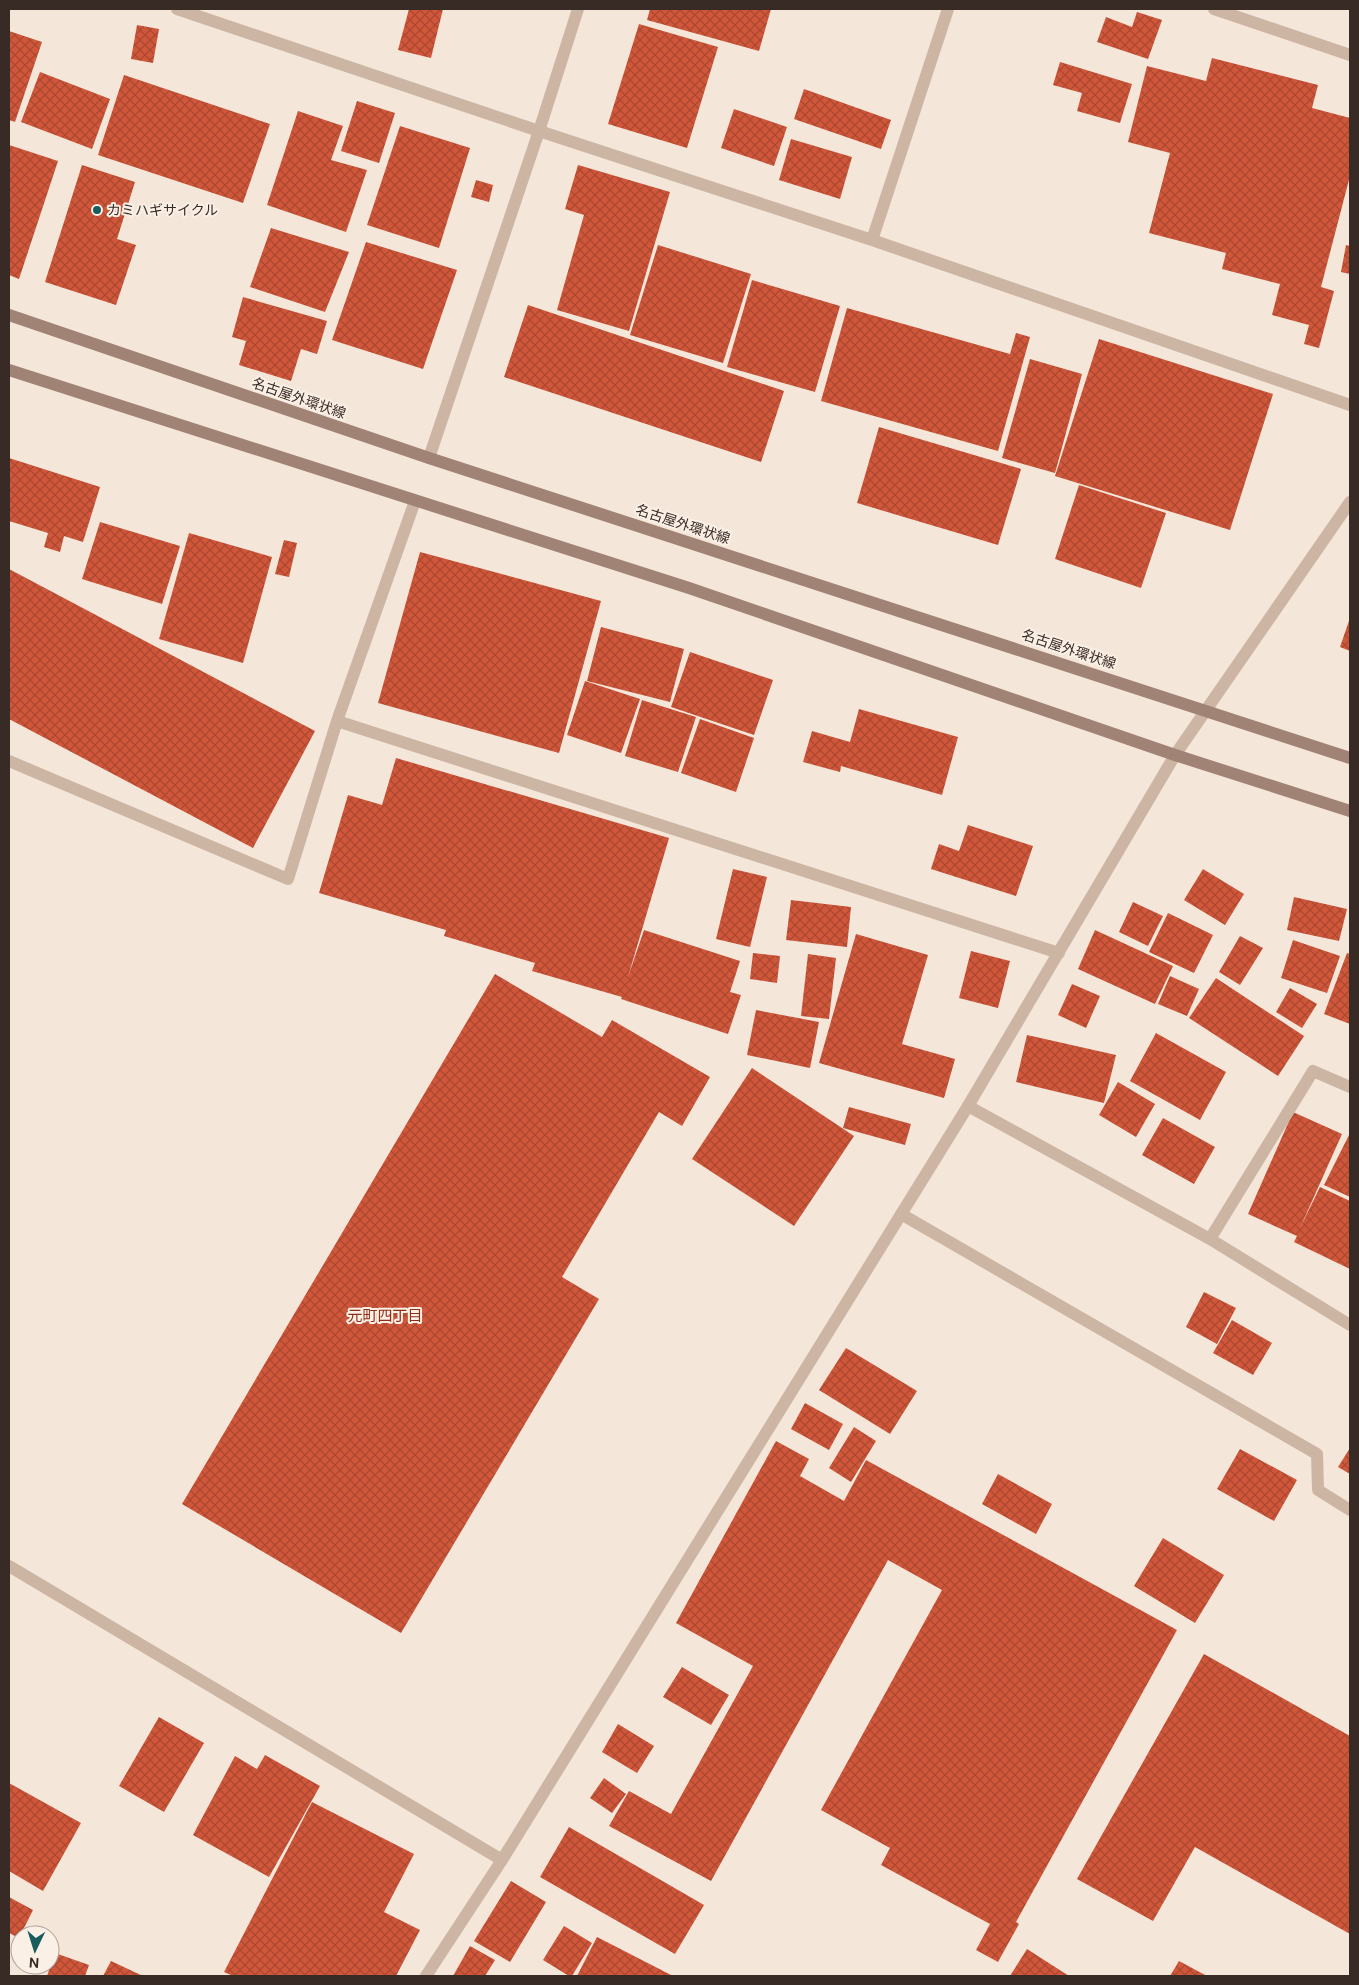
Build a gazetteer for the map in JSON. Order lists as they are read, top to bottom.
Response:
{
  "streets": {
    "main road": ["名古屋外環状線"]
  },
  "districts": ["元町四丁目"],
  "places": ["カミハギサイクル"],
  "north": "bottom"
}
